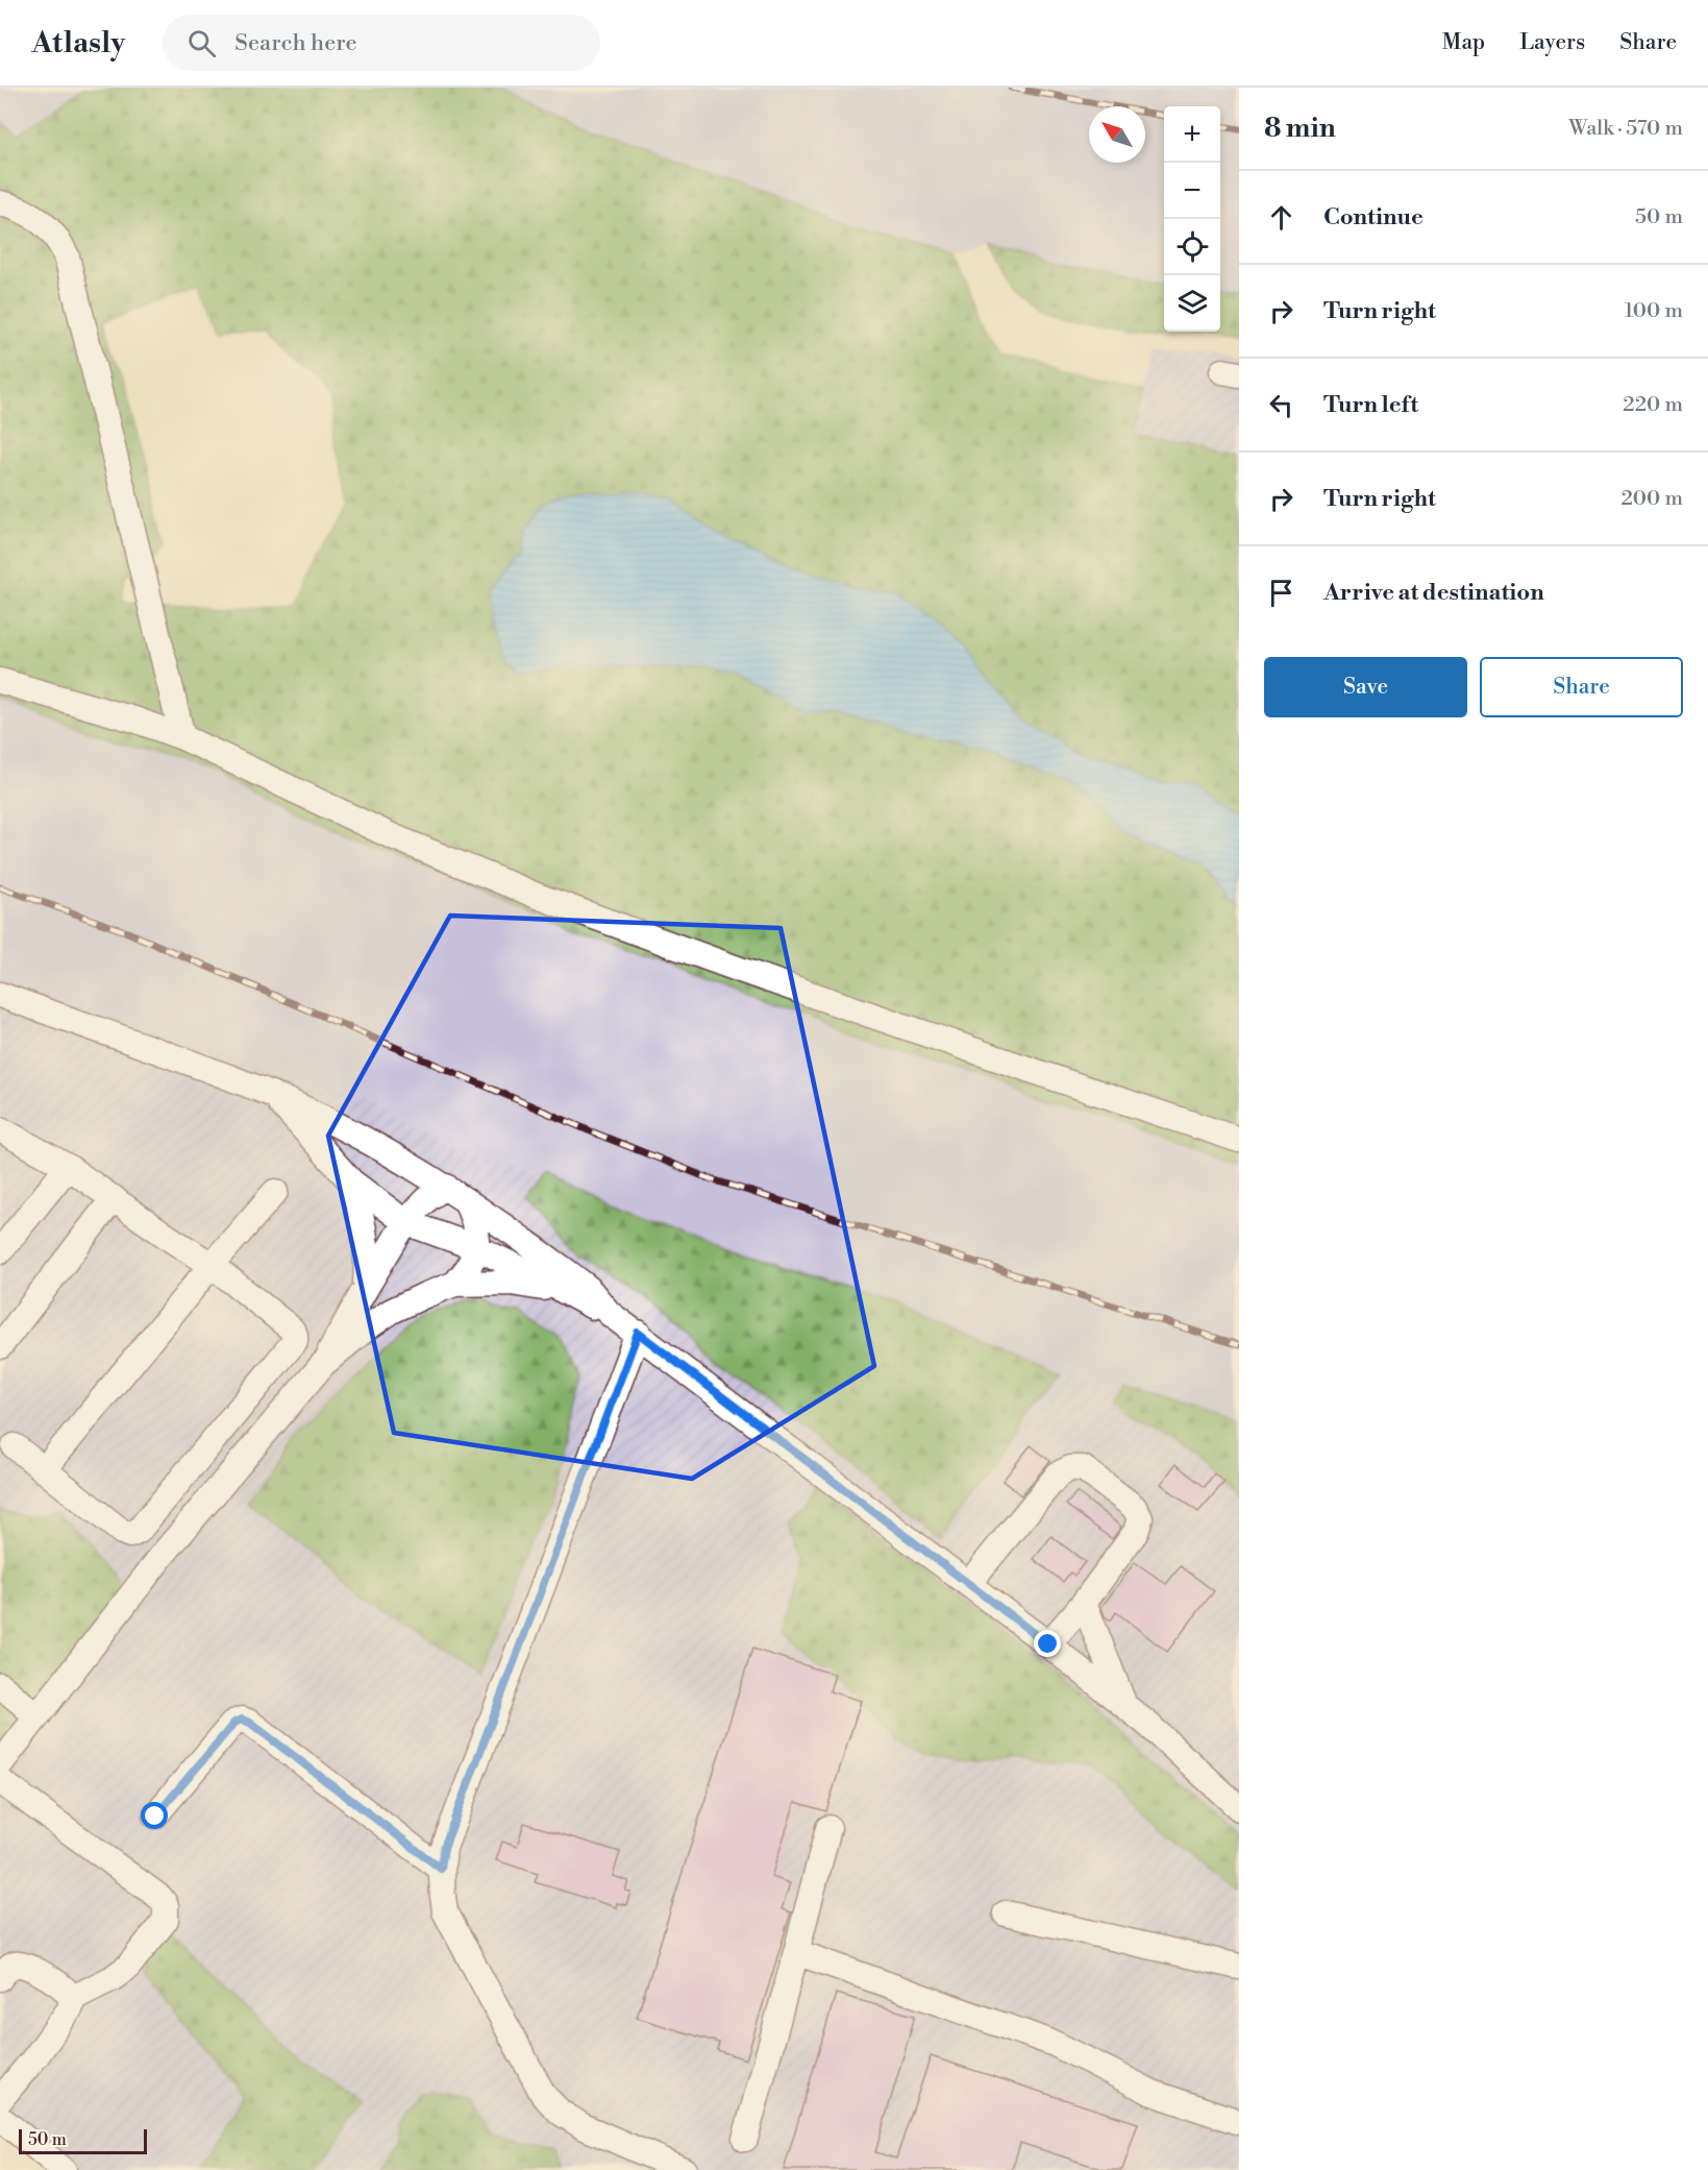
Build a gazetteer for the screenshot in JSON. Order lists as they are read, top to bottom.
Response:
{
  "scale_bar": "50 m",
  "north": "top left",
  "page": {
    "header": "Atlasly",
    "search": "Search here",
    "nav": ["Map", "Layers", "Share"],
    "heading": ["8 min", "Walk · 570 m"],
    "map_buttons": ["+", "−"],
    "list": [
      ["Continue", "50 m"],
      ["Turn right", "100 m"],
      ["Turn left", "220 m"],
      ["Turn right", "200 m"],
      "Arrive at destination"
    ],
    "buttons": ["Save", "Share"],
    "scale": "50 m"
  }
}
